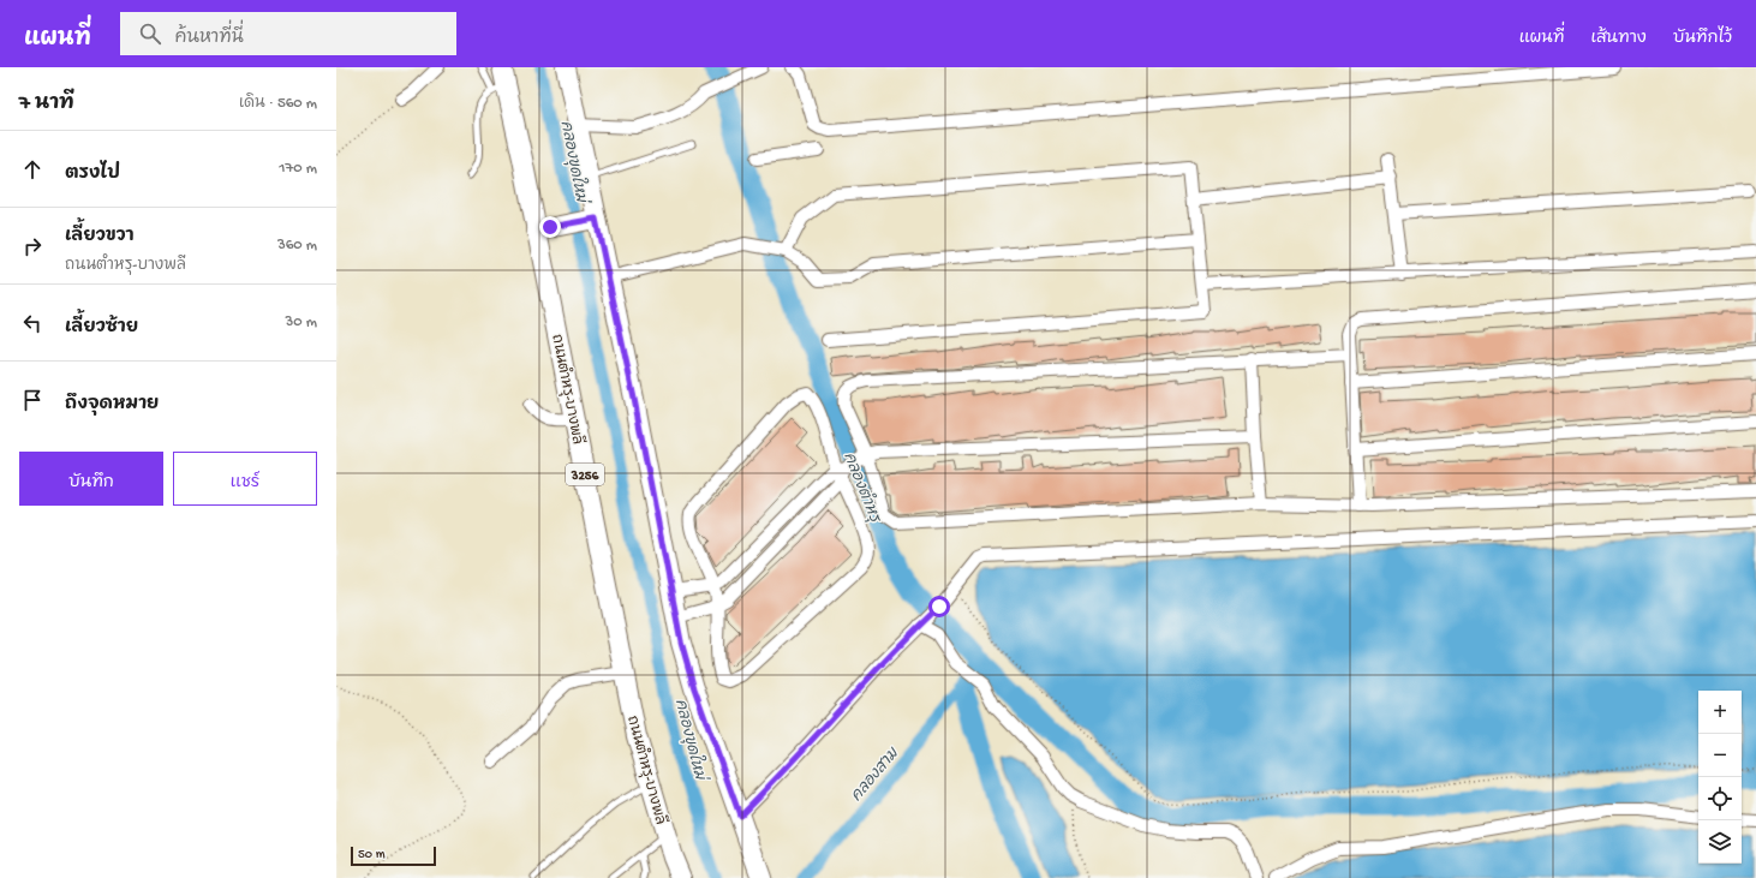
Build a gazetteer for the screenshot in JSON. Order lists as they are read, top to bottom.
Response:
{
  "streets": {
    "main road": ["ถนนตำหรุ-บางพลี", "3256"]
  },
  "water": ["คลองขุดใหม่", "คลองตำหรุ", "คลองสาม"],
  "scale_bar": "50 m",
  "page": {
    "header": "แผนที่",
    "search": "ค้นหาที่นี่",
    "nav": ["แผนที่", "เส้นทาง", "บันทึกไว้"],
    "heading": ["7 นาที", "เดิน · 560 m"],
    "list": [
      ["ตรงไป", "170 m"],
      ["เลี้ยวขวา", "ถนนตำหรุ-บางพลี", "360 m"],
      ["เลี้ยวซ้าย", "30 m"],
      "ถึงจุดหมาย"
    ],
    "buttons": ["บันทึก", "แชร์"],
    "map_buttons": ["+", "−"],
    "scale": "50 m"
  }
}
